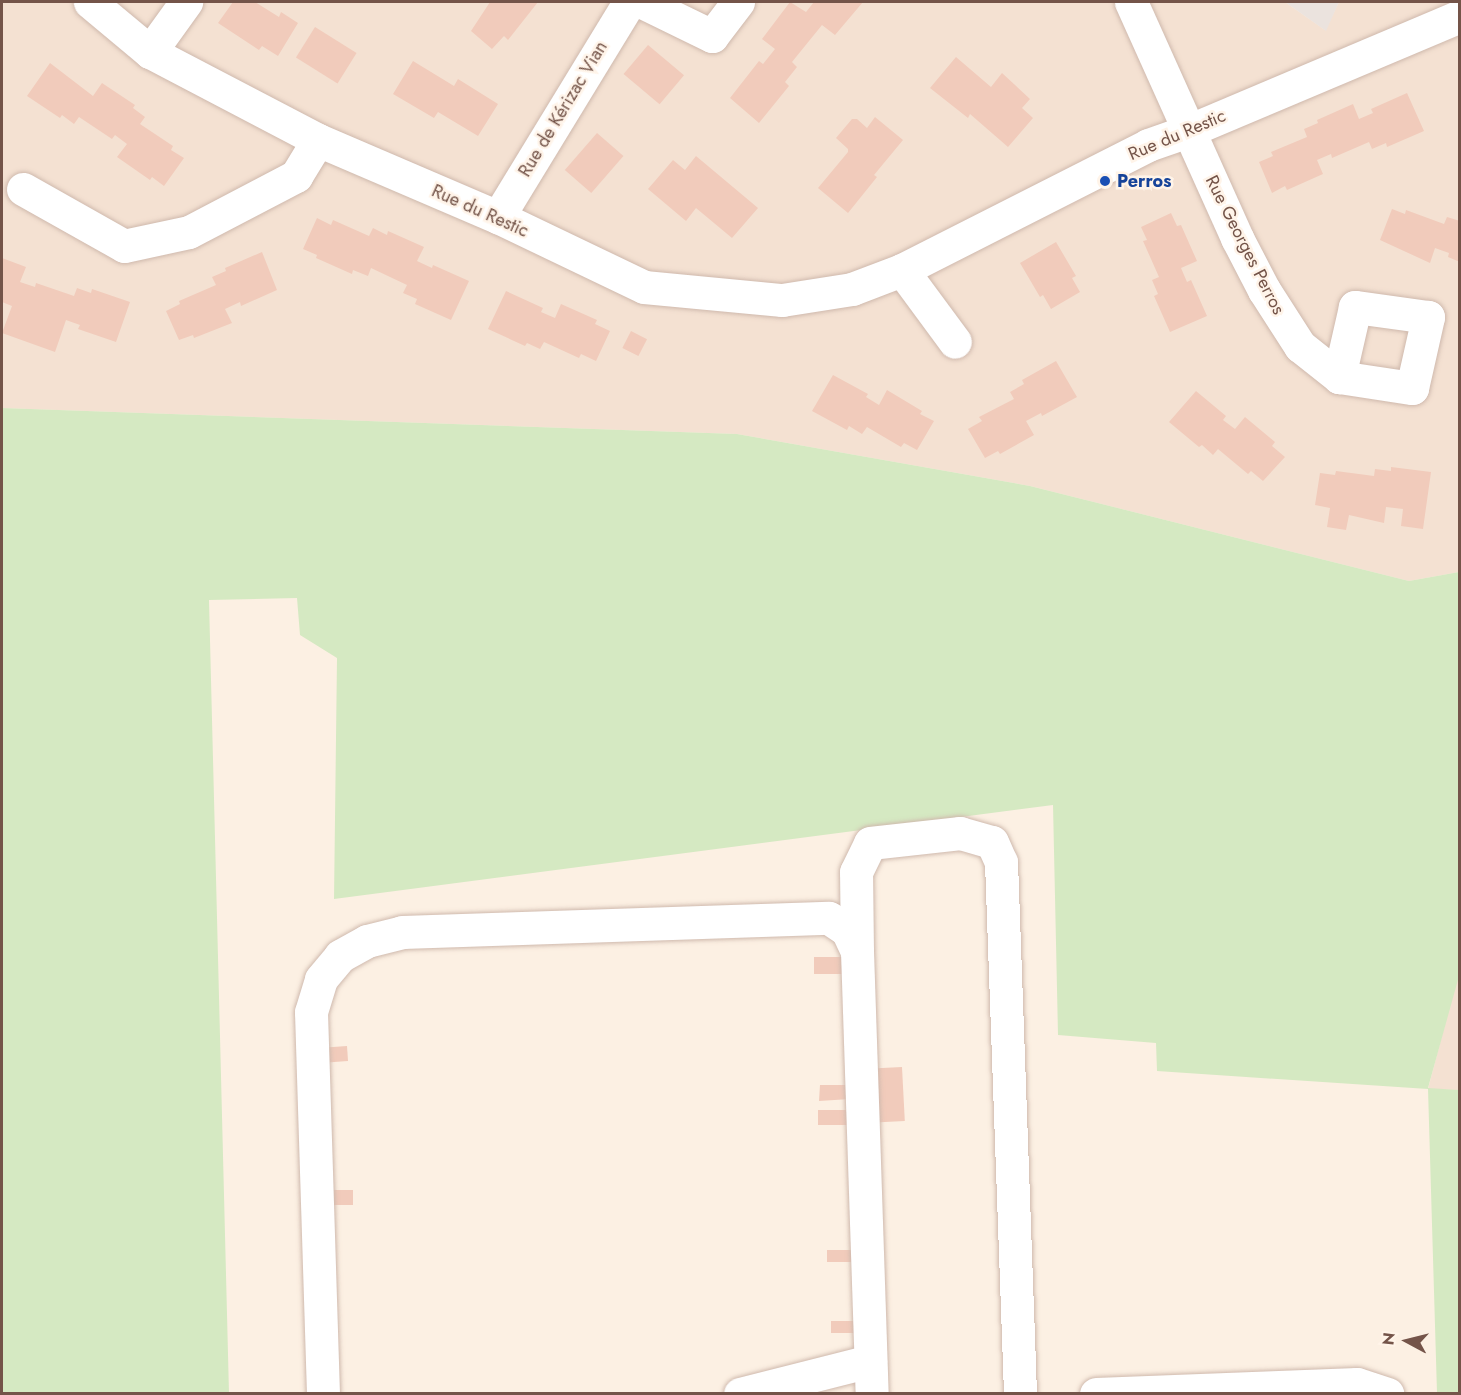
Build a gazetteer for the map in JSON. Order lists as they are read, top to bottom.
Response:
{
  "streets": {
    "street": ["Rue de Kérizac Vian", "Rue du Restic", "Rue Georges Perros"]
  },
  "crossings": [
    ["Rue de Kérizac Vian", "Rue du Restic"],
    ["Rue du Restic", "Rue Georges Perros"]
  ],
  "places": ["Perros"],
  "north": "left"
}
